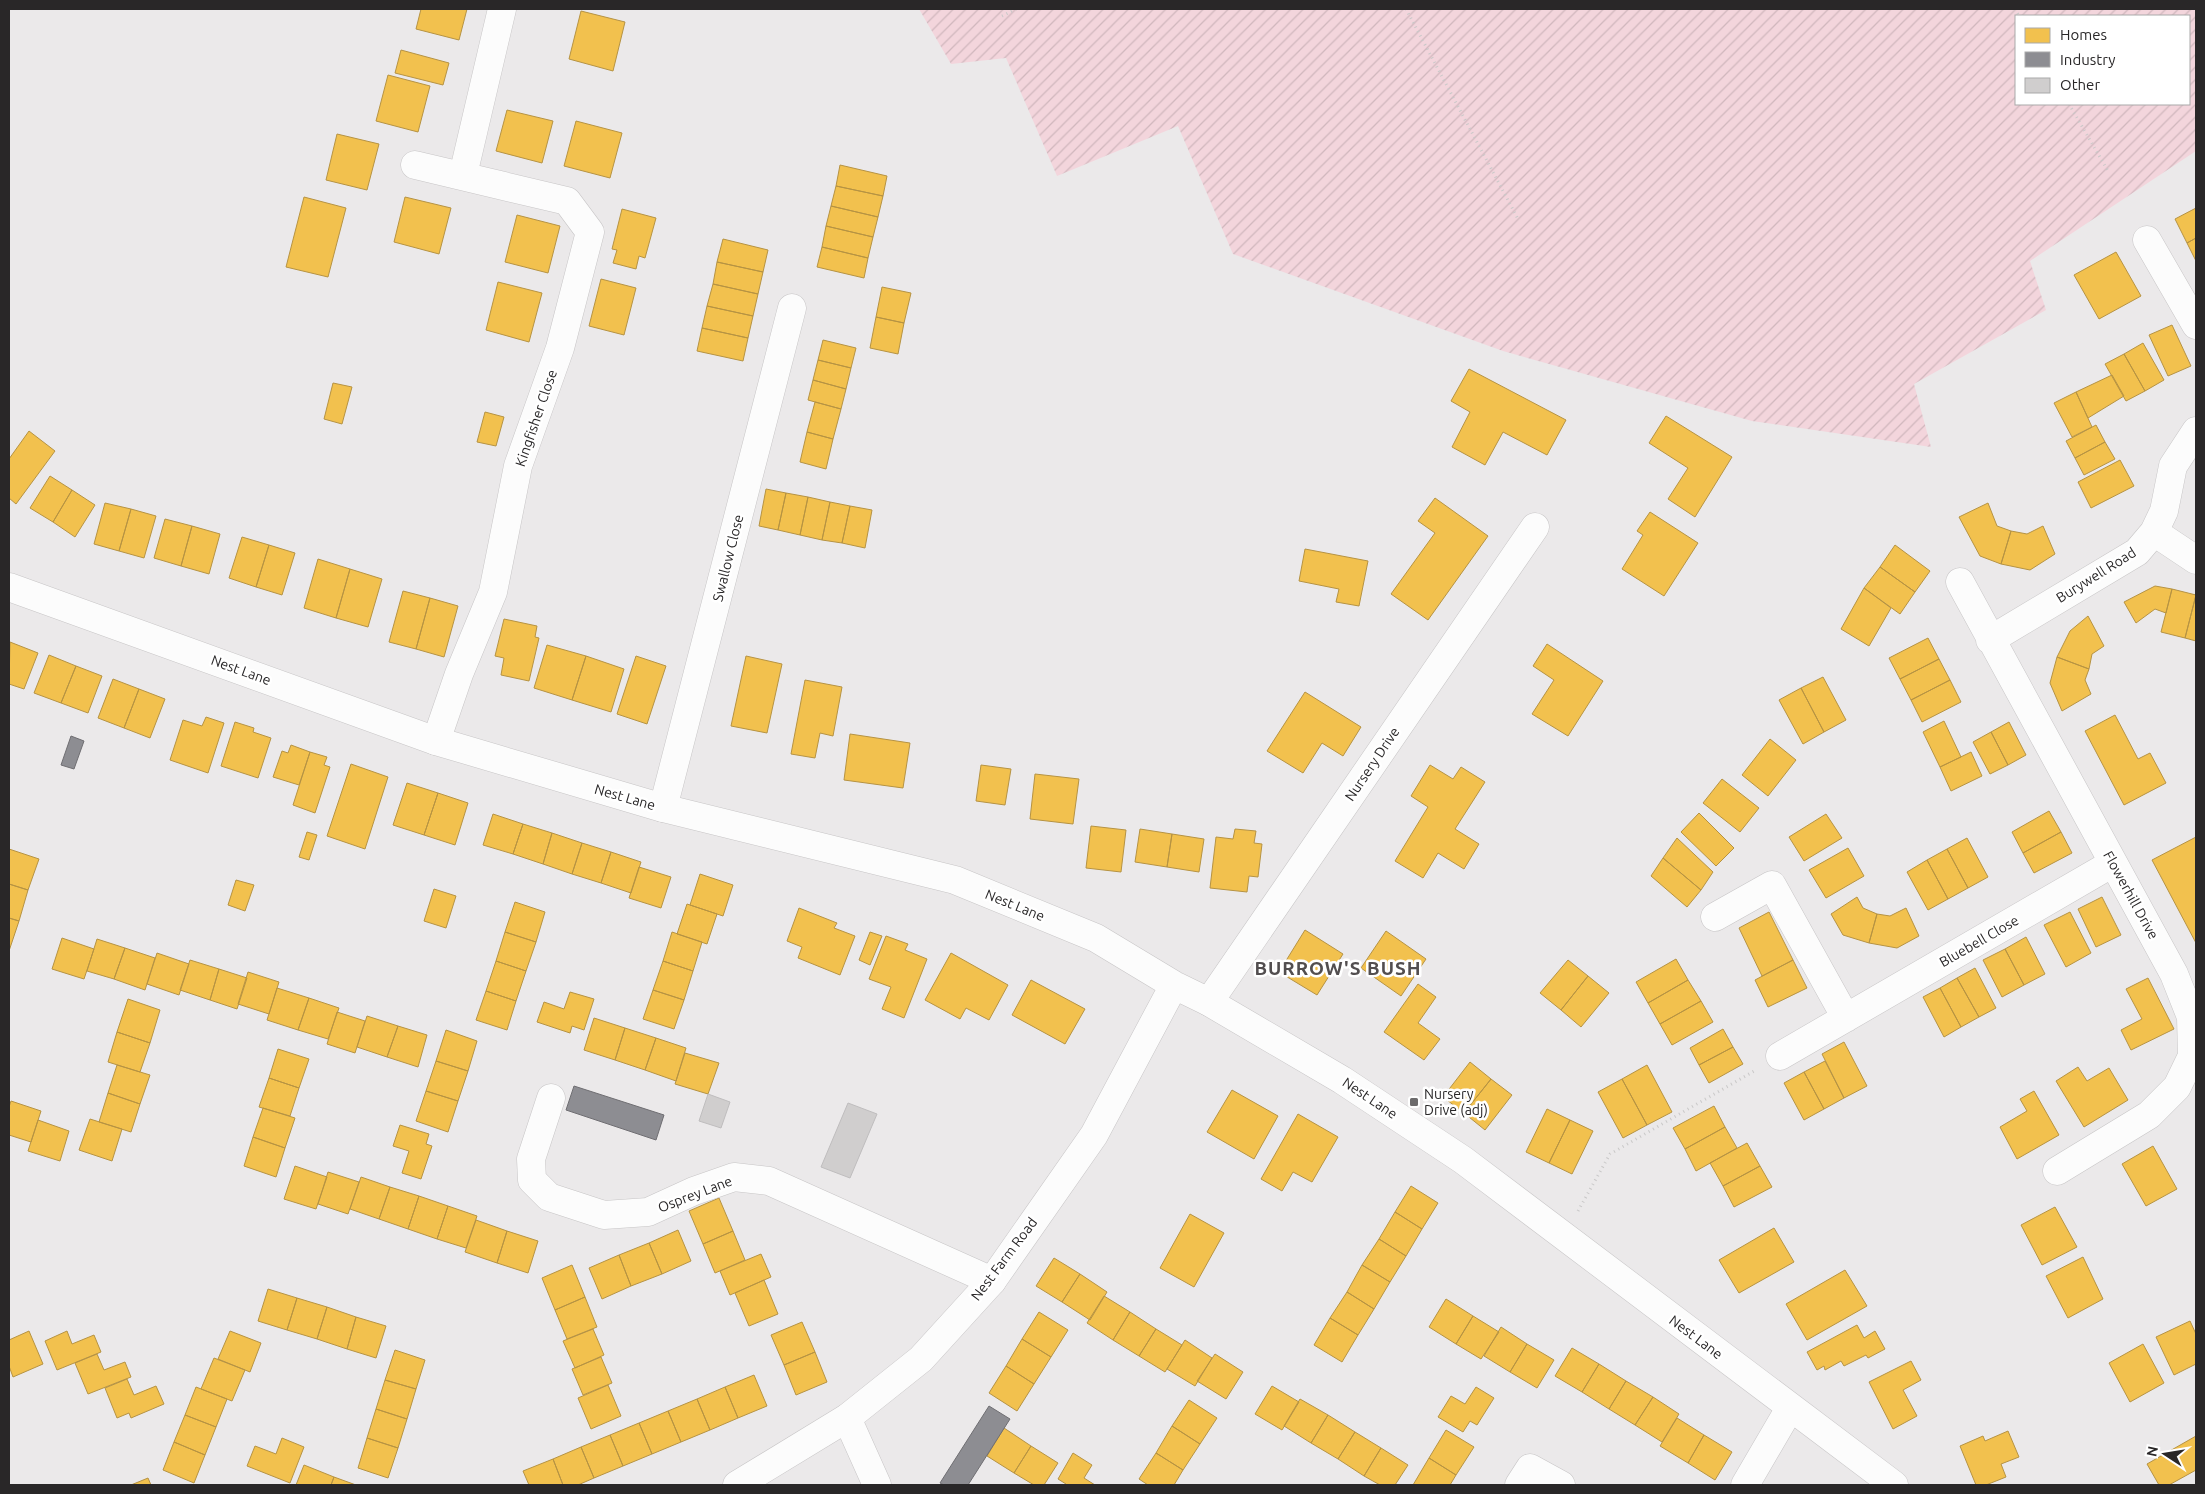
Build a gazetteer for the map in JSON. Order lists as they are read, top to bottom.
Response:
{
  "streets": {
    "street": [
      "Kingfisher Close",
      "Swallow Close",
      "Burywell Road",
      "Nest Lane",
      "Nursery Drive",
      "Flowerhill Drive",
      "Bluebell Close",
      "Osprey Lane",
      "Nest Farm Road"
    ]
  },
  "crossings": [
    ["Kingfisher Close", "Nest Lane"],
    ["Swallow Close", "Nest Lane"],
    ["Burywell Road", "Flowerhill Drive"],
    ["Nest Lane", "Nursery Drive"],
    ["Nest Lane", "Nest Farm Road"],
    ["Flowerhill Drive", "Bluebell Close"],
    ["Osprey Lane", "Nest Farm Road"]
  ],
  "districts": ["BURROW'S BUSH"],
  "places": {
    "transit": ["Nursery Drive (adj)"]
  },
  "legend": ["Homes", "Industry", "Other"],
  "north": "left"
}
